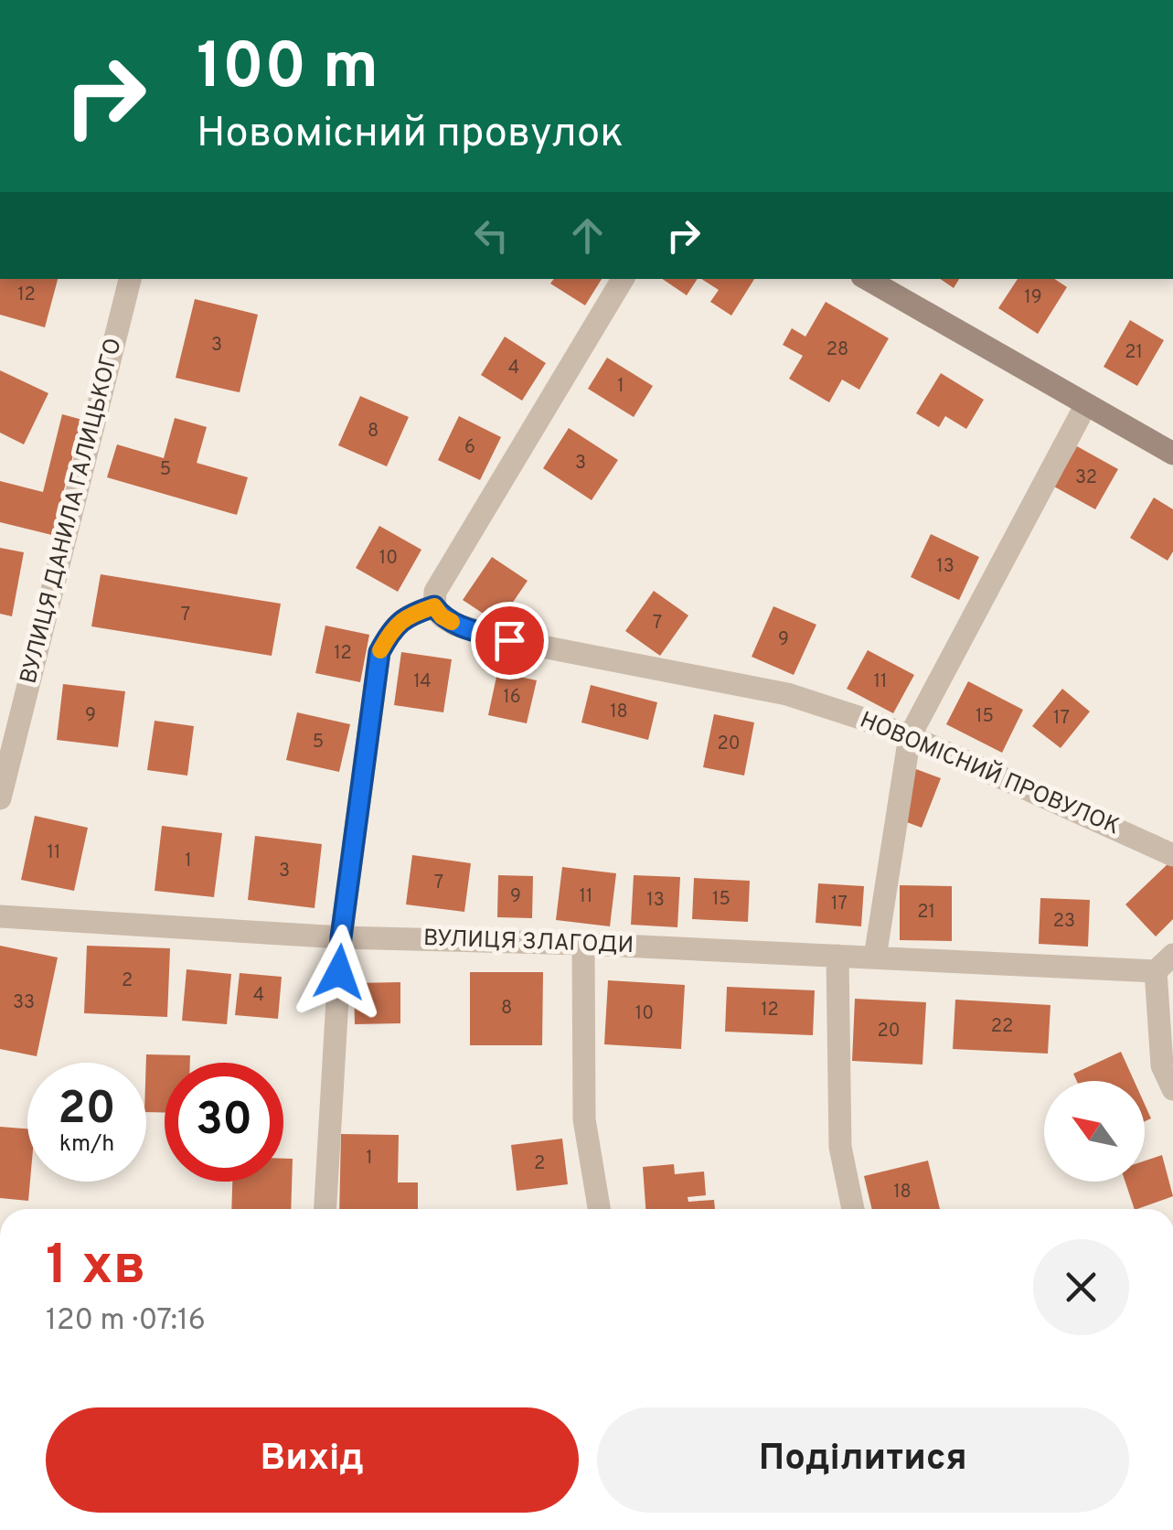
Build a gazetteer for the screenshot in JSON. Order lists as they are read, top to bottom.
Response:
{
  "streets": {
    "street": ["ВУЛИЦЯ ДАНИЛА ГАЛИЦЬКОГО", "НОВОМІСНИЙ ПРОВУЛОК", "ВУЛИЦЯ ЗЛАГОДИ"]
  },
  "house_numbers": [
    "12",
    "19",
    "3",
    "28",
    "21",
    "4",
    "1",
    "8",
    "6",
    "3",
    "5",
    "32",
    "10",
    "13",
    "7",
    "7",
    "9",
    "12",
    "14",
    "11",
    "16",
    "18",
    "9",
    "15",
    "17",
    "5",
    "20",
    "11",
    "1",
    "3",
    "7",
    "9",
    "11",
    "15",
    "13",
    "17",
    "21",
    "23",
    "2",
    "4",
    "33",
    "8",
    "12",
    "10",
    "22",
    "20",
    "1",
    "2",
    "18"
  ],
  "north": "top left",
  "page": {
    "turn": ["100 m", "Новомісний провулок"],
    "speed": "20 km/h",
    "limit": "30",
    "heading": ["1 хв", "120 m · 07:16"],
    "buttons": ["Вихід", "Поділитися"]
  }
}
